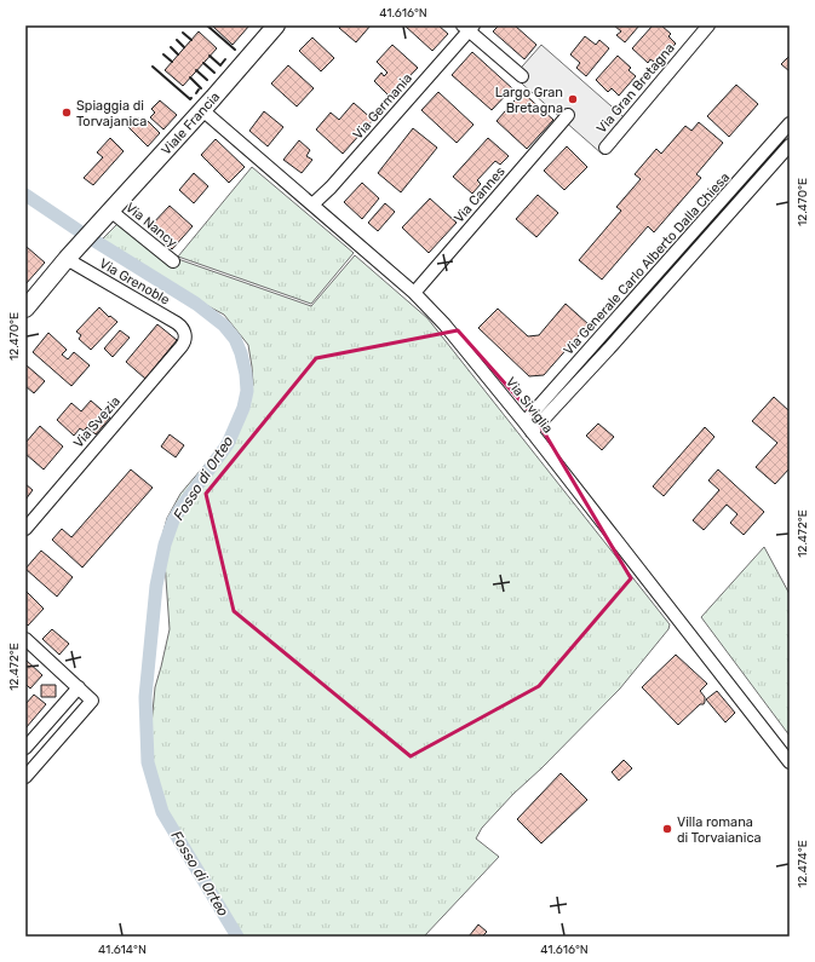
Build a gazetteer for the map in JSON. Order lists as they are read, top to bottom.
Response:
{
  "streets": {
    "main road": ["Viale Francia"],
    "street": [
      "Via Gran Bretagna",
      "Via Germania",
      "Via Cannes",
      "Via Nancy",
      "Via Generale Carlo Alberto Dalla Chiesa",
      "Via Grenoble",
      "Via Siviglia",
      "Via Svezia"
    ]
  },
  "crossings": [
    ["Via Germania", "Via Siviglia"],
    ["Viale Francia", "Via Nancy"],
    ["Viale Francia", "Via Grenoble"],
    ["Viale Francia", "Via Siviglia"],
    ["Via Cannes", "Via Siviglia"],
    ["Via Generale Carlo Alberto Dalla Chiesa", "Via Siviglia"],
    ["Via Grenoble", "Via Svezia"]
  ],
  "water": ["Fosso di Orteo"],
  "places": ["Largo Gran Bretagna", "Spiaggia di Torvajanica", "Villa romana di Torvaianica"],
  "coordinates": [
    "41.616°N",
    "12.470°E",
    "12.472°E",
    "12.474°E",
    "41.614°N"
  ]
}
